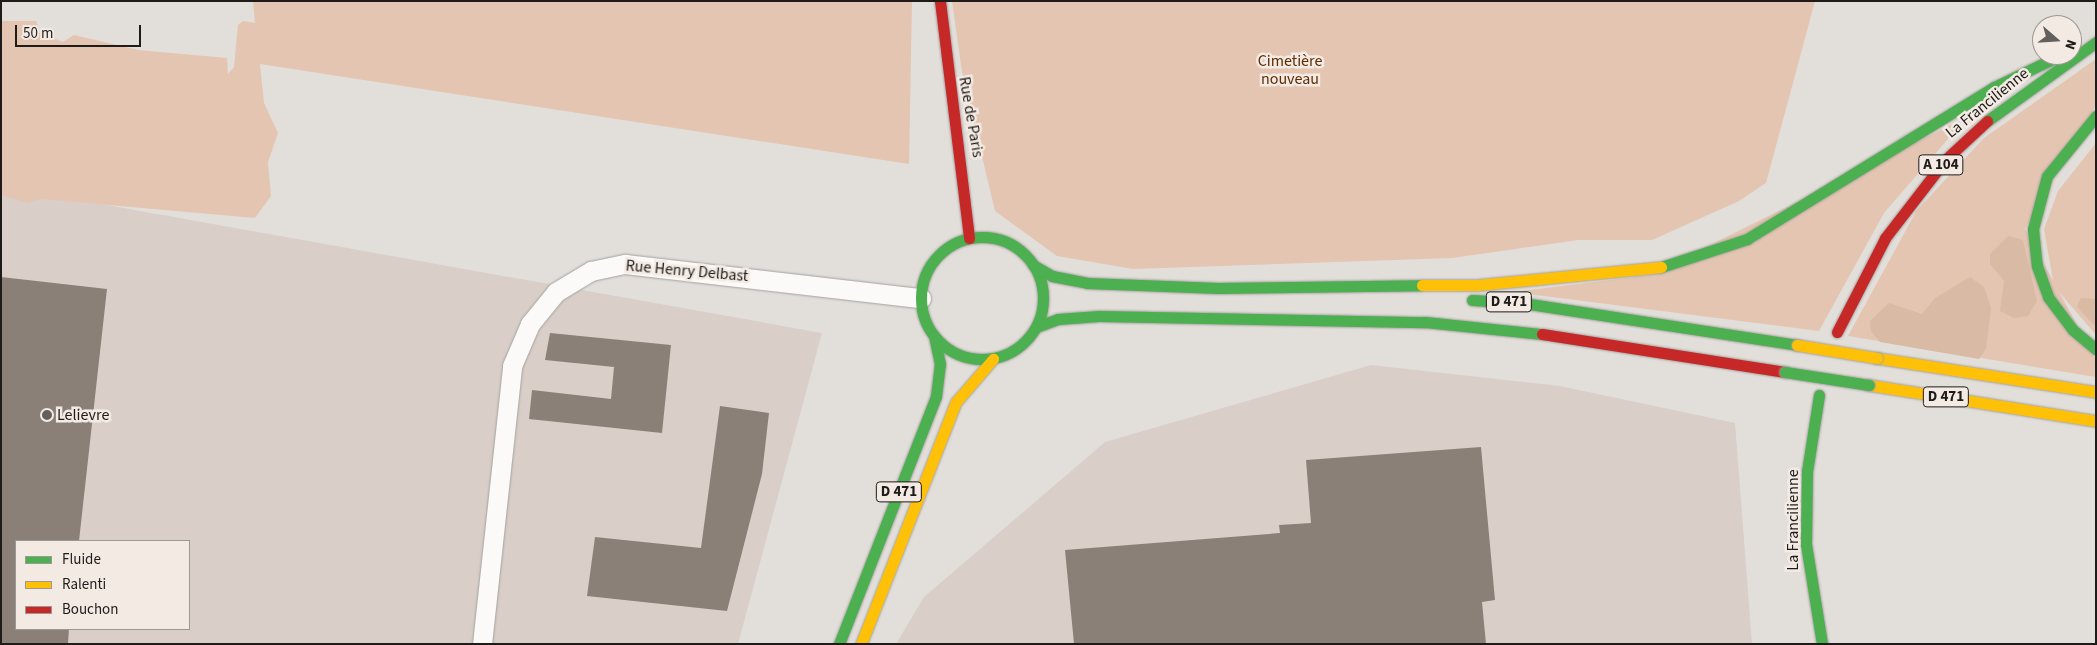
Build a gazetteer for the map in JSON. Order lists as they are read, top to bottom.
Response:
{
  "streets": {
    "main road": [
      "La Francilienne",
      "Rue de Paris",
      "A 104",
      "D 471"
    ],
    "street": ["Rue Henry Delbast"]
  },
  "crossings": [
    ["Rue de Paris", "Rue Henry Delbast"],
    ["Rue de Paris", "D 471"],
    ["Rue Henry Delbast", "D 471"]
  ],
  "parks": ["Cimetière nouveau"],
  "places": ["Lelievre"],
  "legend": ["Fluide", "Ralenti", "Bouchon"],
  "scale_bar": "50 m",
  "north": "right"
}
